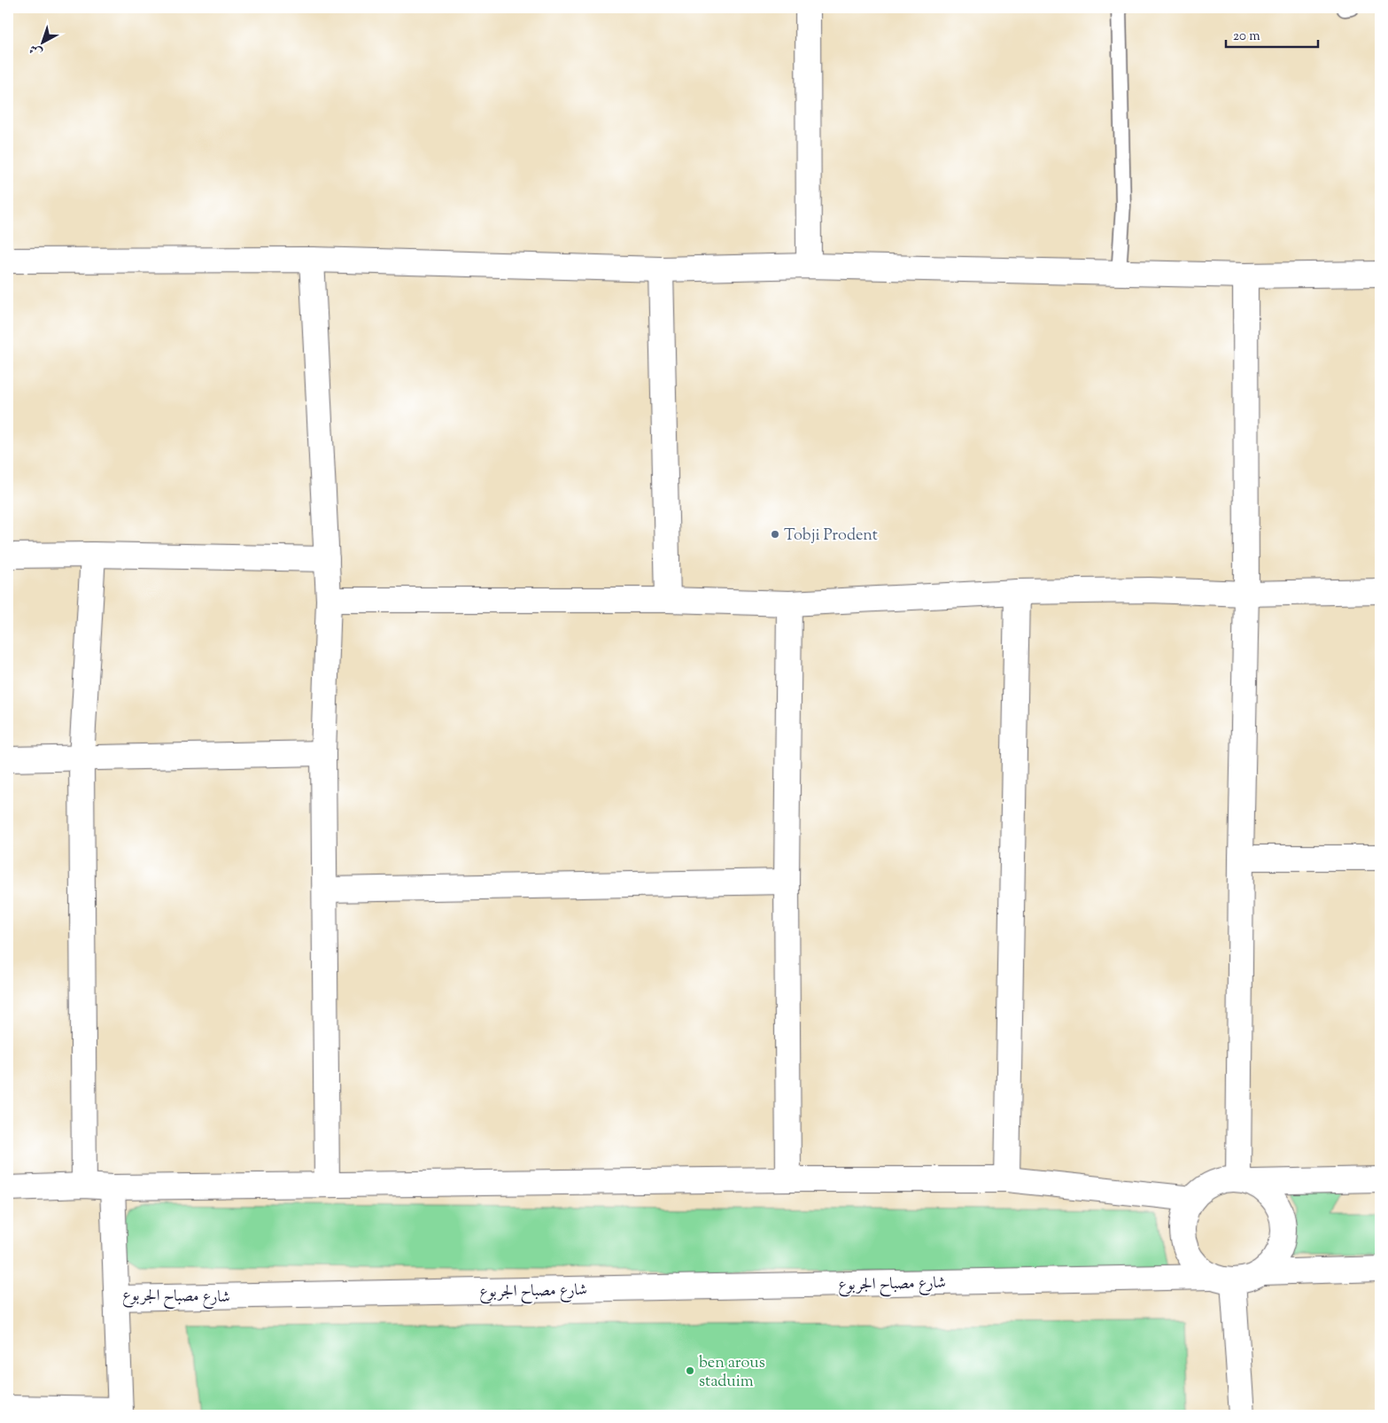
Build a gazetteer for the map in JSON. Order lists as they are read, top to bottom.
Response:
{
  "streets": {
    "street": ["شارع مصباح الجربوع"]
  },
  "places": ["Tobji Prodent", "ben arous staduim"],
  "scale_bar": "20 m",
  "north": "bottom left"
}
